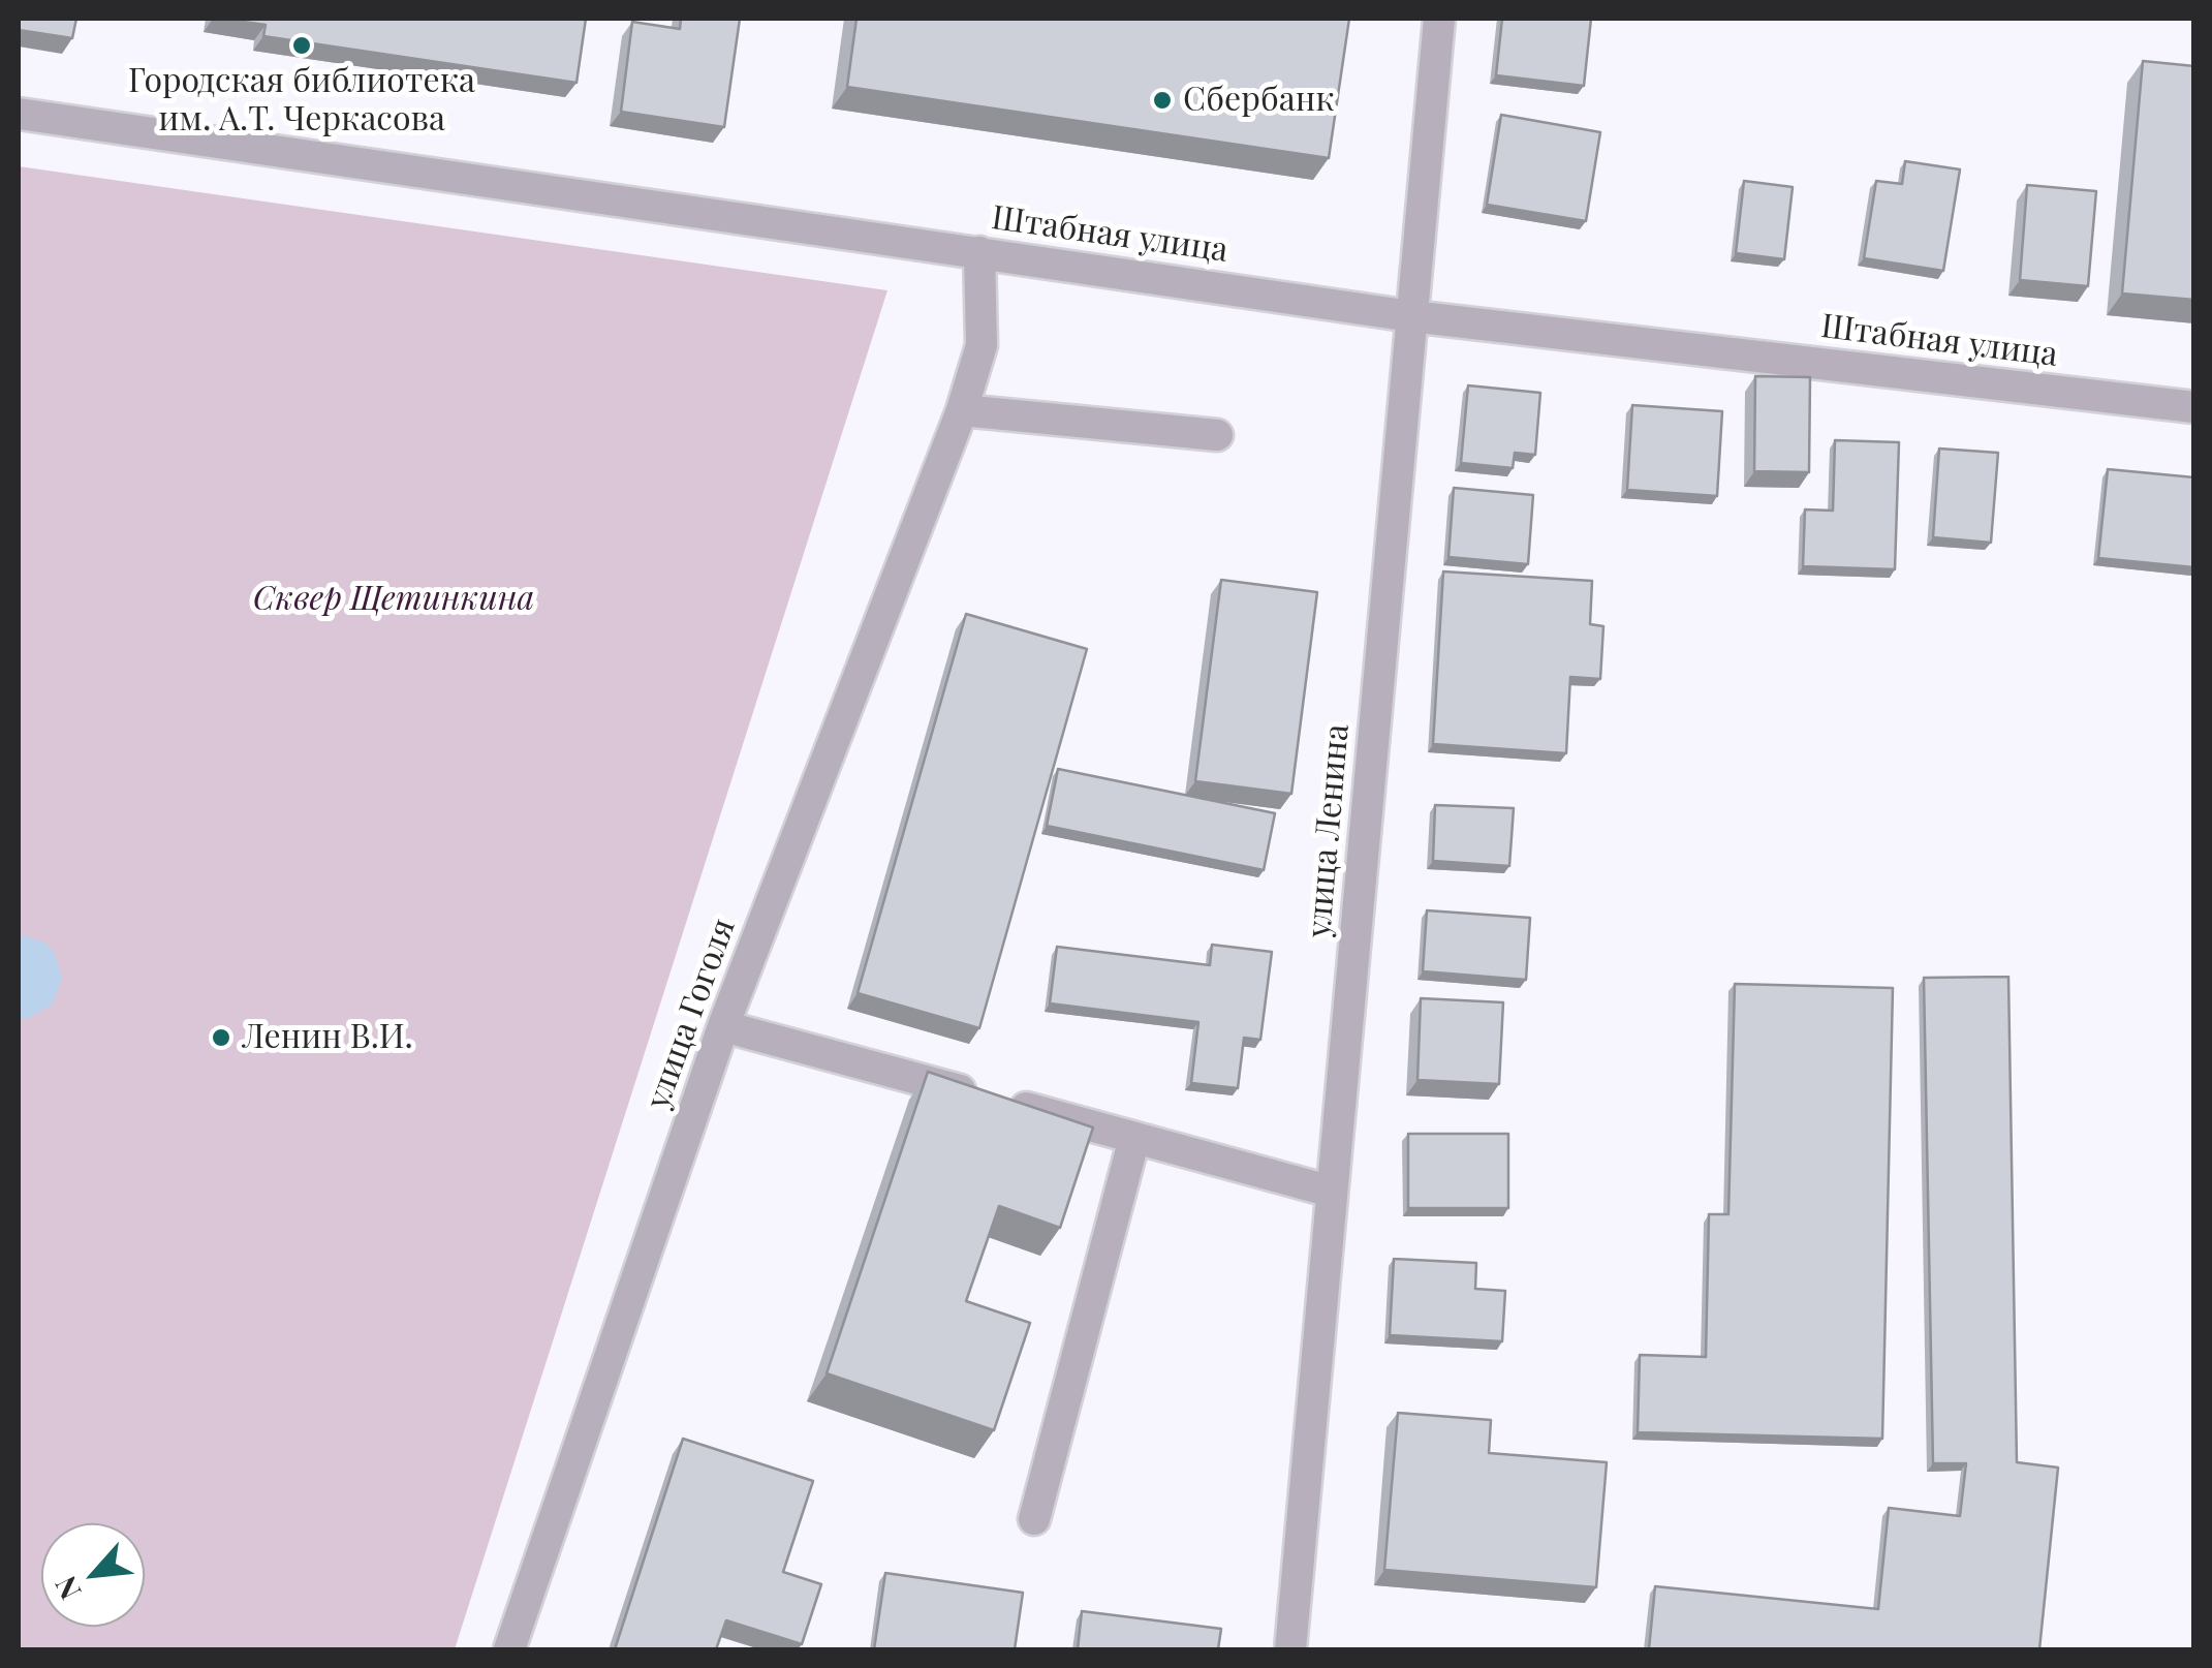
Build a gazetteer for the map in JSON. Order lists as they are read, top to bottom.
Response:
{
  "streets": {
    "street": ["Штабная улица", "улица Ленина", "улица Гоголя"]
  },
  "crossings": [
    ["Штабная улица", "улица Ленина"],
    ["Штабная улица", "улица Гоголя"]
  ],
  "parks": ["Сквер Щетинкина"],
  "places": ["Городская библиотека им. А.Т. Черкасова", "Сбербанк", "Ленин В.И."],
  "north": "bottom left"
}
